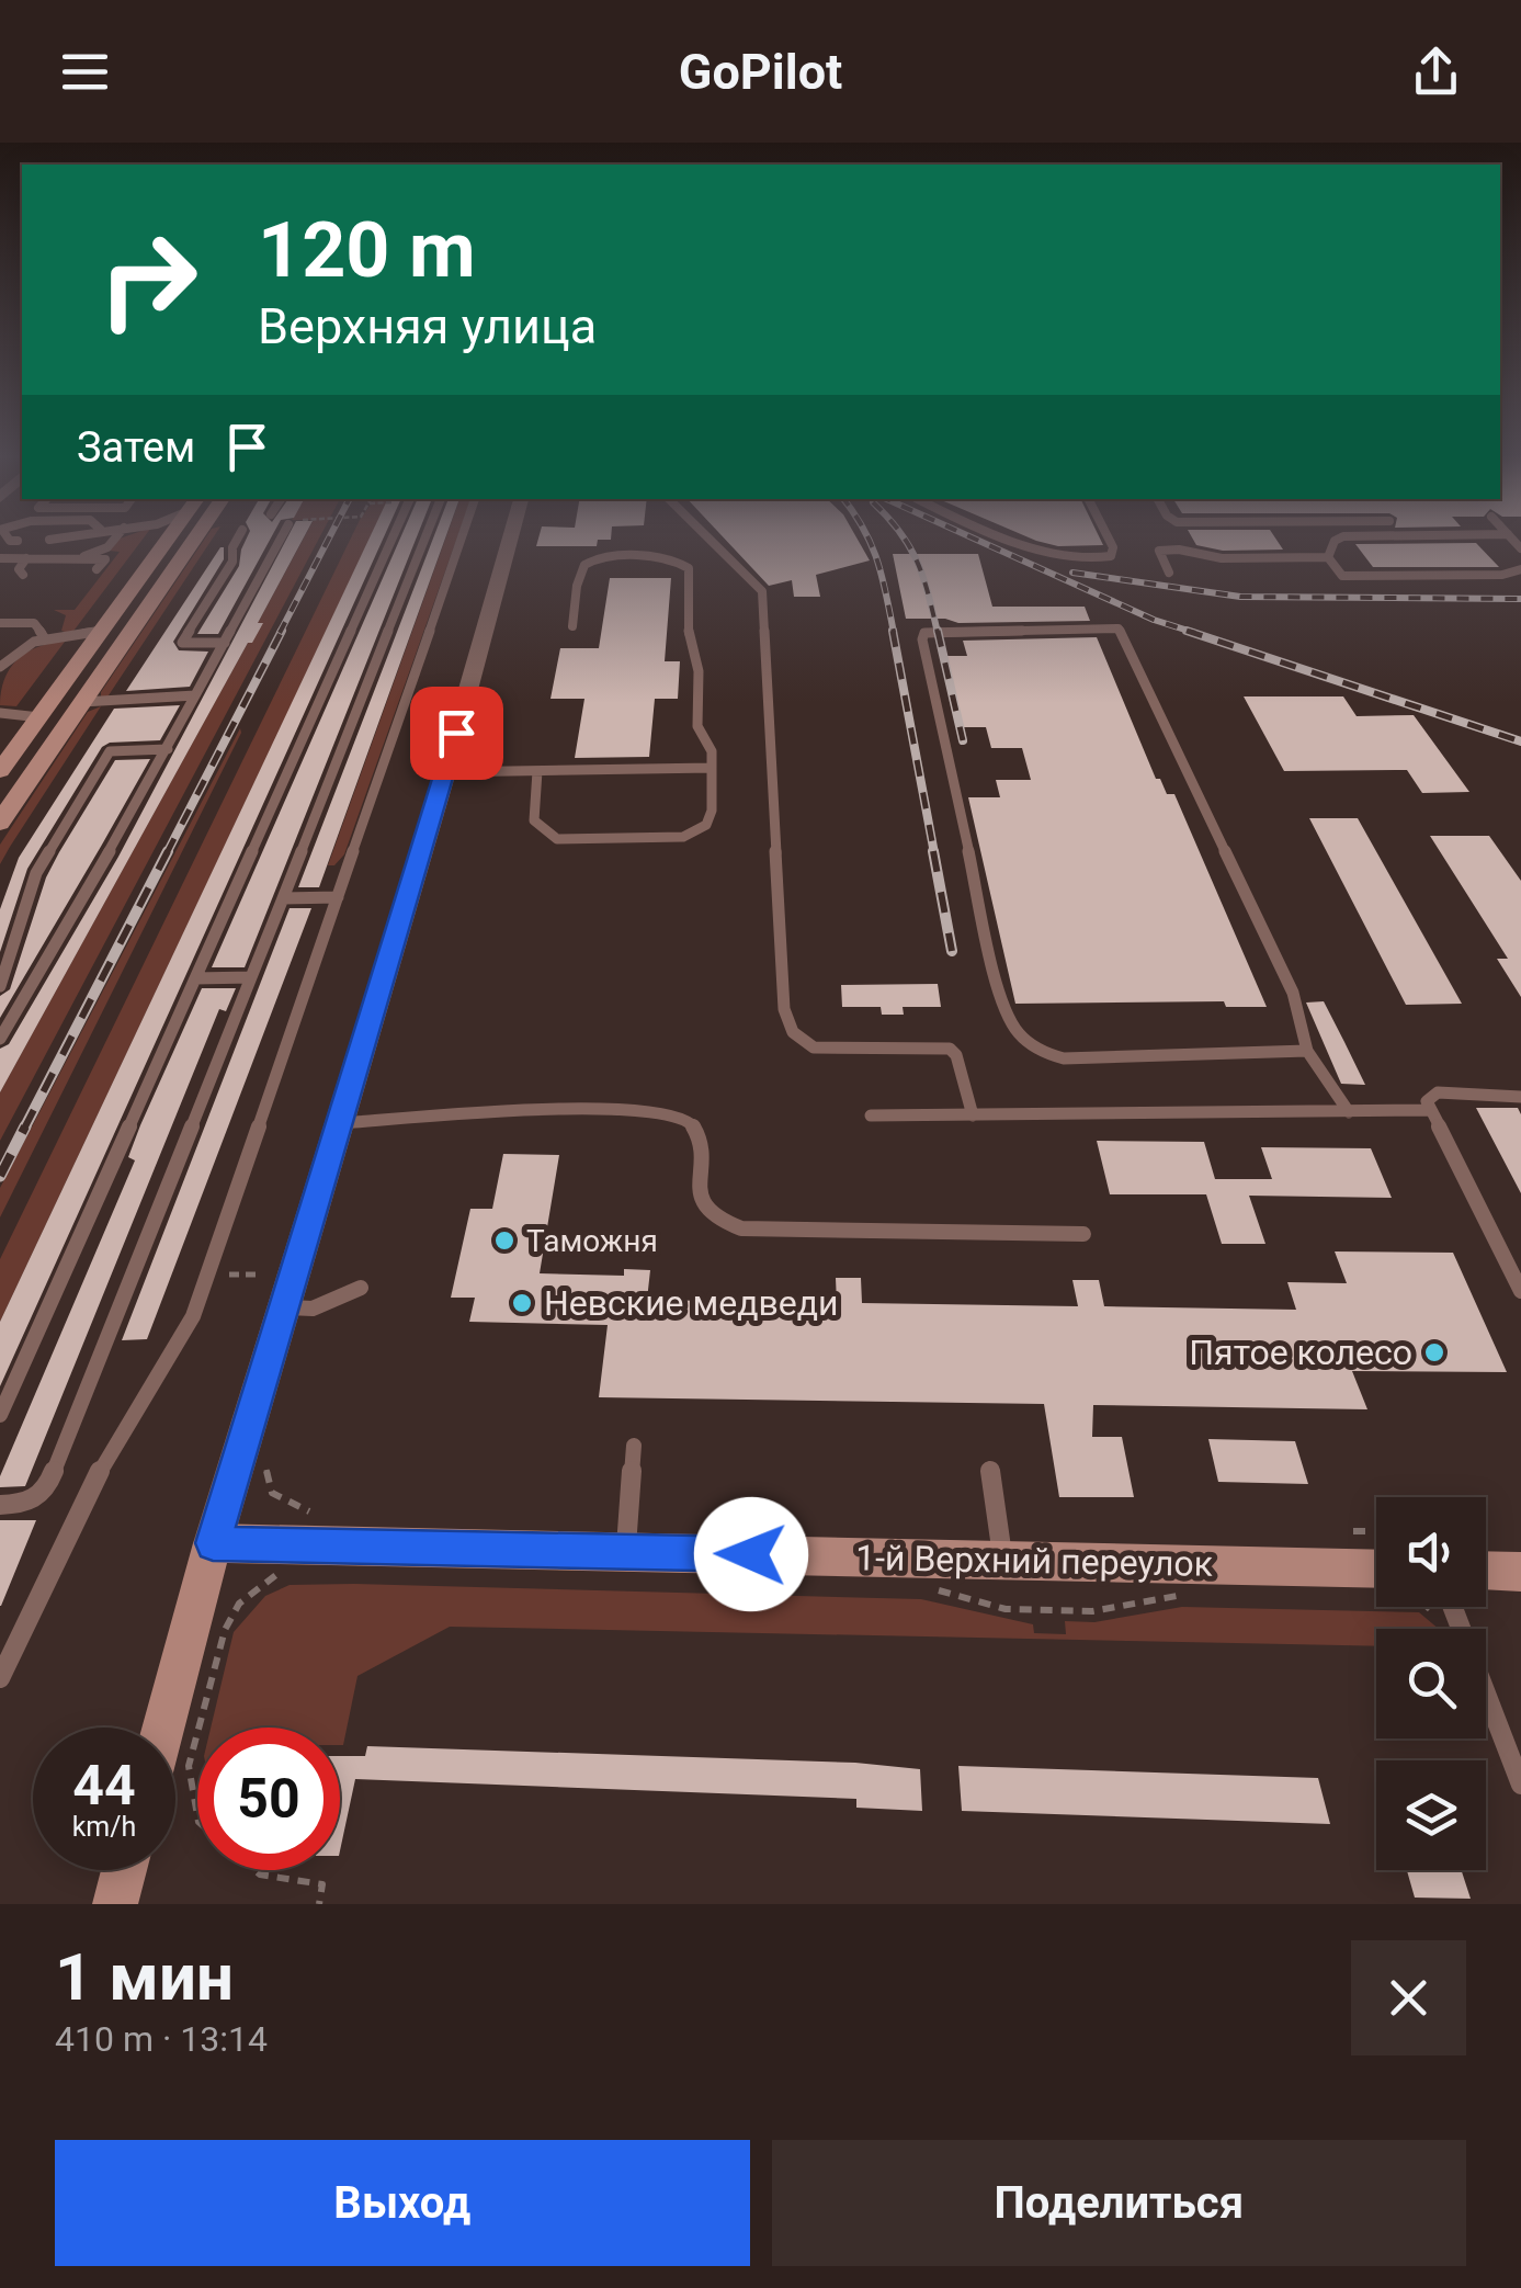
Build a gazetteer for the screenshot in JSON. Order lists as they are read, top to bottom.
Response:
{
  "streets": {
    "main road": ["1-й Верхний переулок"]
  },
  "places": ["Таможня", "Невские медведи", "Пятое колесо"],
  "page": {
    "header": "GoPilot",
    "turn": ["120 m", "Верхняя улица"],
    "then": "Затем",
    "speed": "44 km/h",
    "limit": "50",
    "heading": ["1 мин", "410 m · 13:14"],
    "buttons": ["Выход", "Поделиться"]
  }
}
